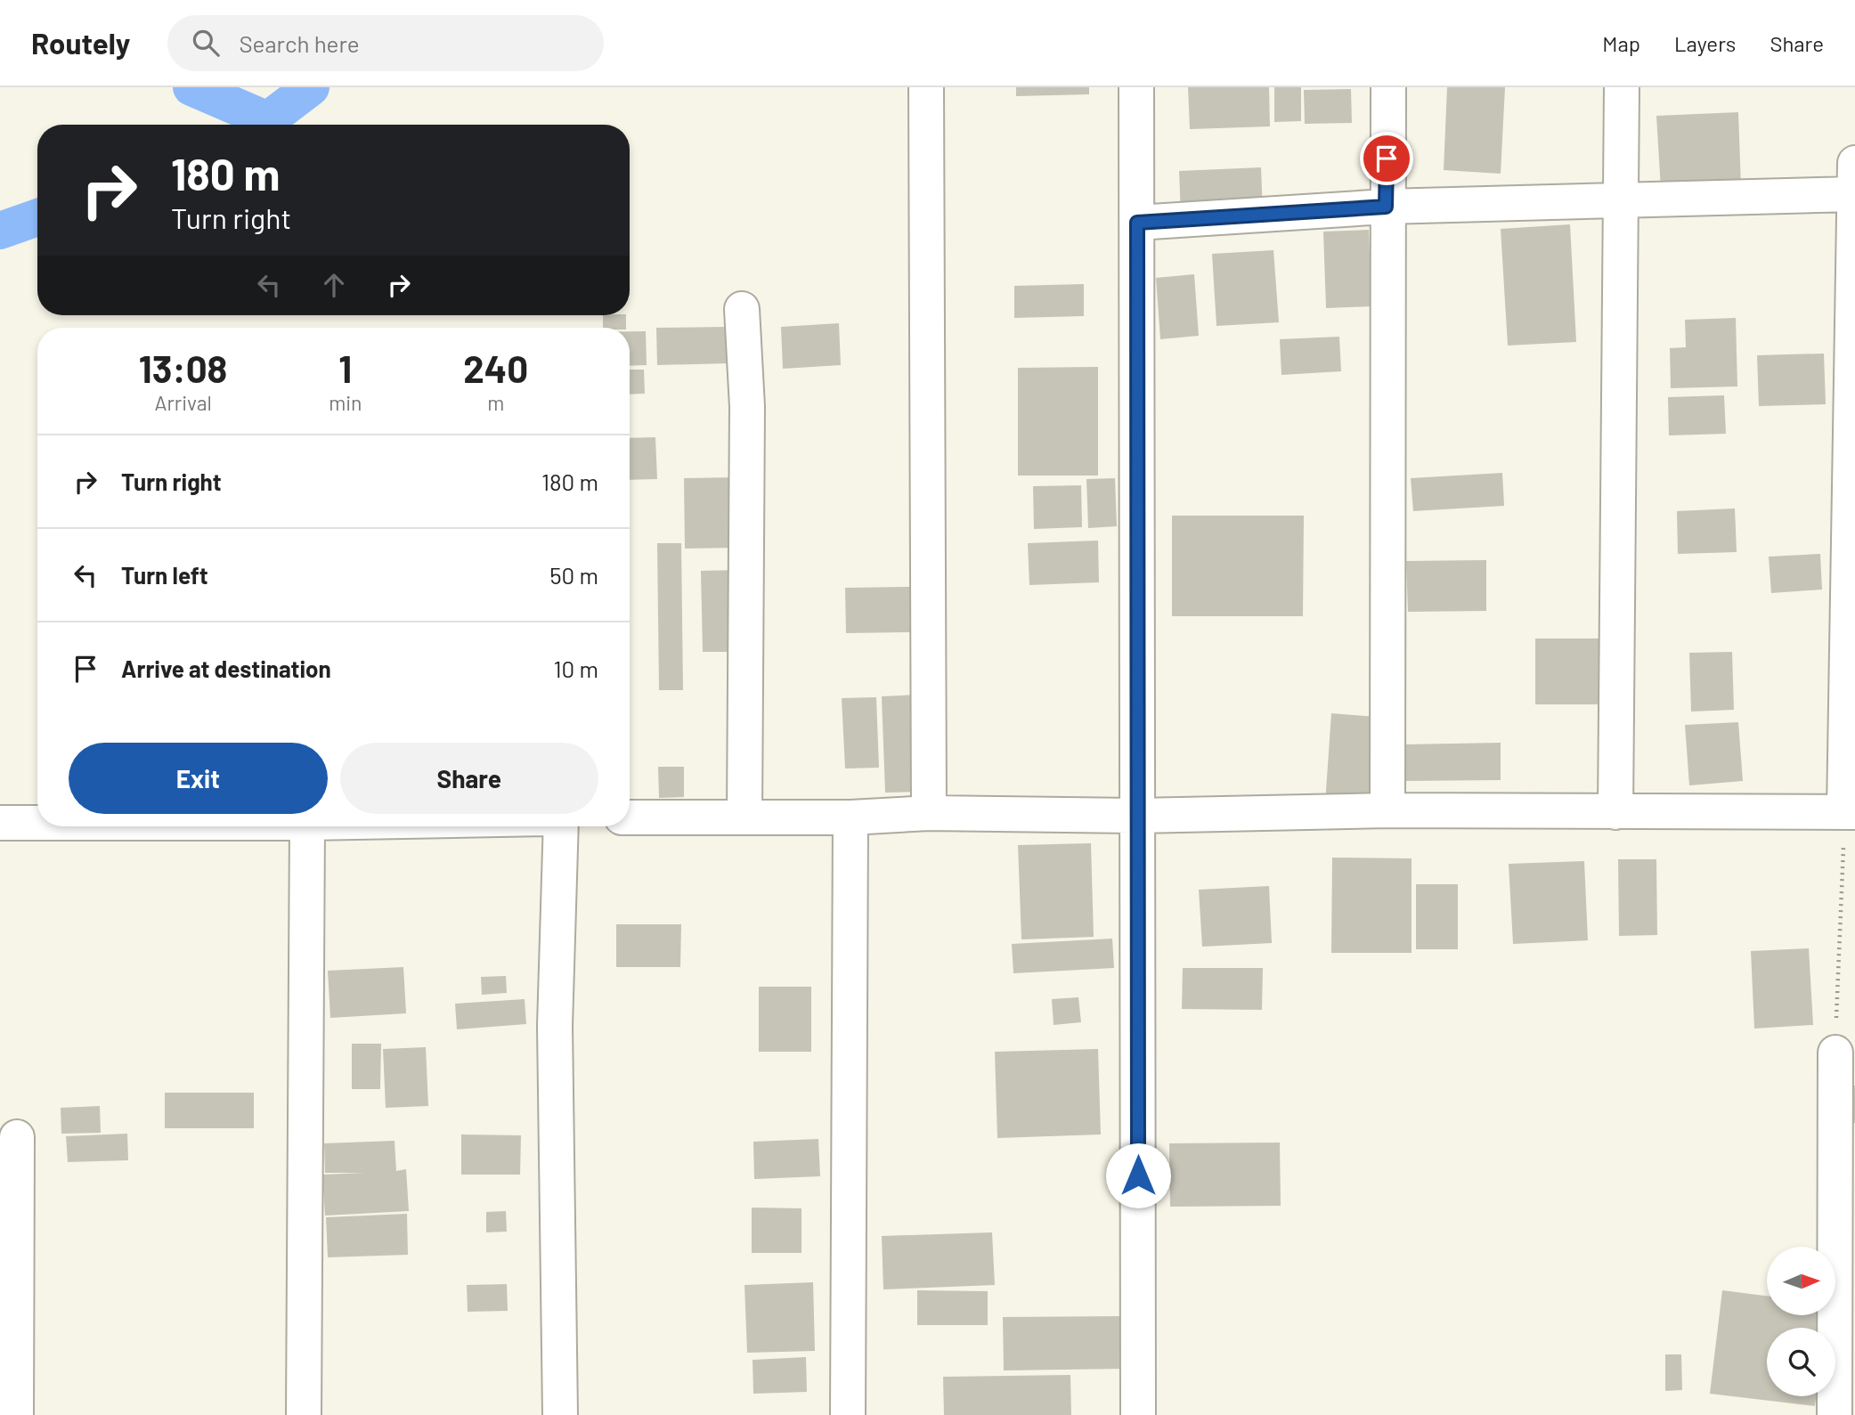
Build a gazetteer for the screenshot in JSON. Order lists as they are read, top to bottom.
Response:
{
  "north": "right",
  "page": {
    "header": "Routely",
    "search": "Search here",
    "nav": ["Map", "Layers", "Share"],
    "turn": ["180 m", "Turn right"],
    "eta": [
      "13:08",
      "Arrival",
      "1",
      "min",
      "240",
      "m"
    ],
    "list": [
      {
        "name": "Turn right",
        "value": "180 m"
      },
      {
        "name": "Turn left",
        "value": "50 m"
      },
      {
        "name": "Arrive at destination",
        "value": "10 m"
      }
    ],
    "buttons": ["Exit", "Share"]
  }
}
